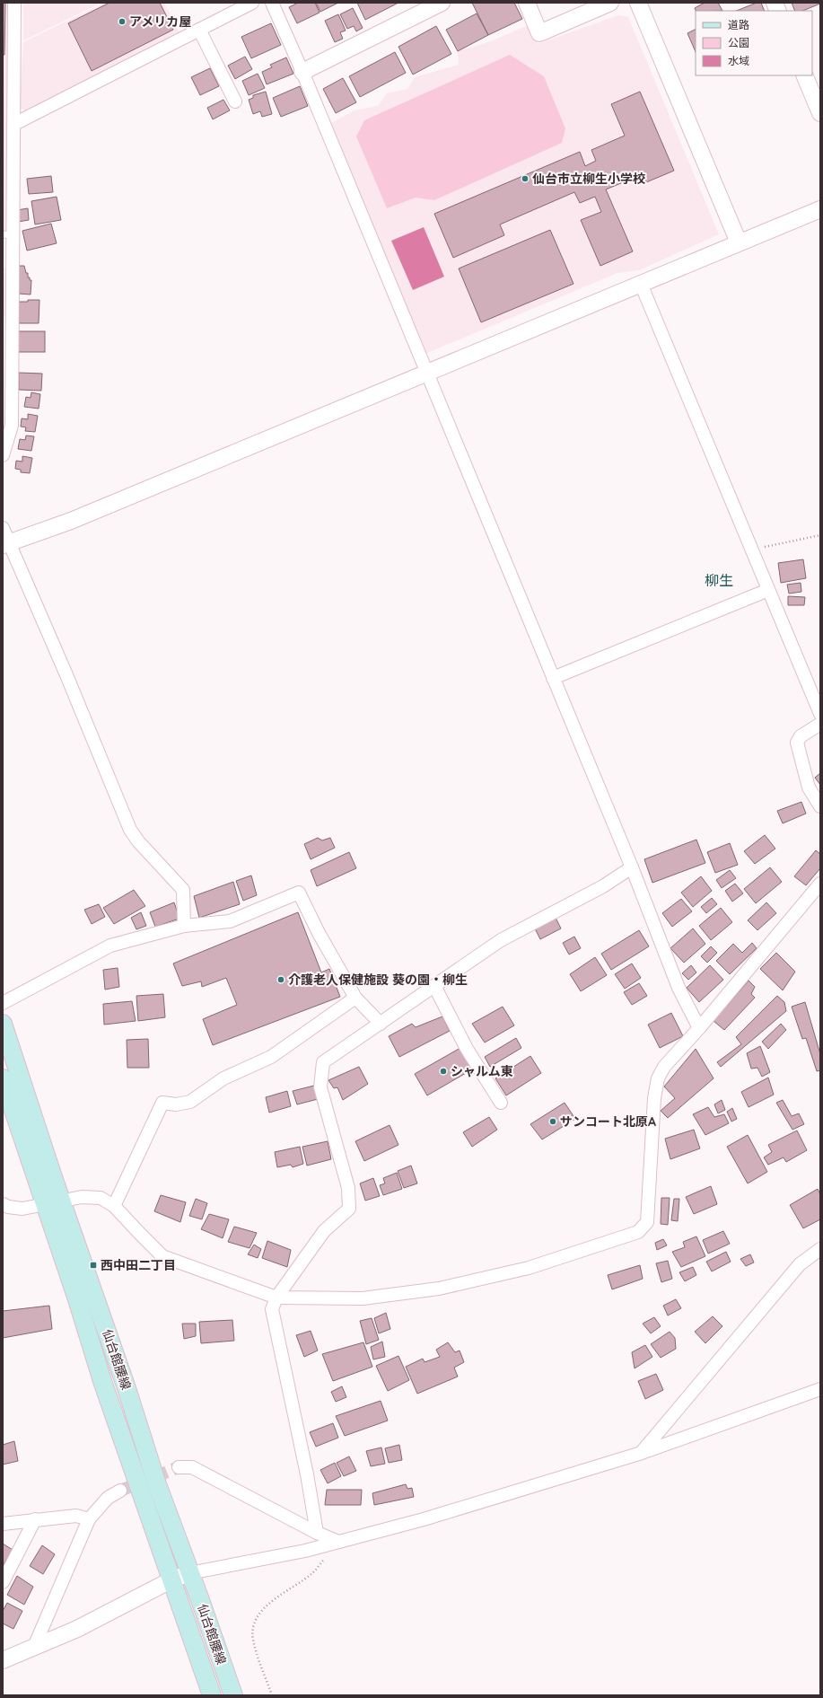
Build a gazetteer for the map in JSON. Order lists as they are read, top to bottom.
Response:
{
  "streets": {
    "main road": ["仙台館腰線"]
  },
  "districts": ["柳生"],
  "places": {
    "other": [
      "アメリカ屋",
      "仙台市立柳生小学校",
      "介護老人保健施設 葵の園・柳生",
      "シャルム東",
      "サンコート北原A"
    ],
    "transit": ["西中田二丁目"]
  },
  "legend": ["道路", "公園", "水域"]
}
